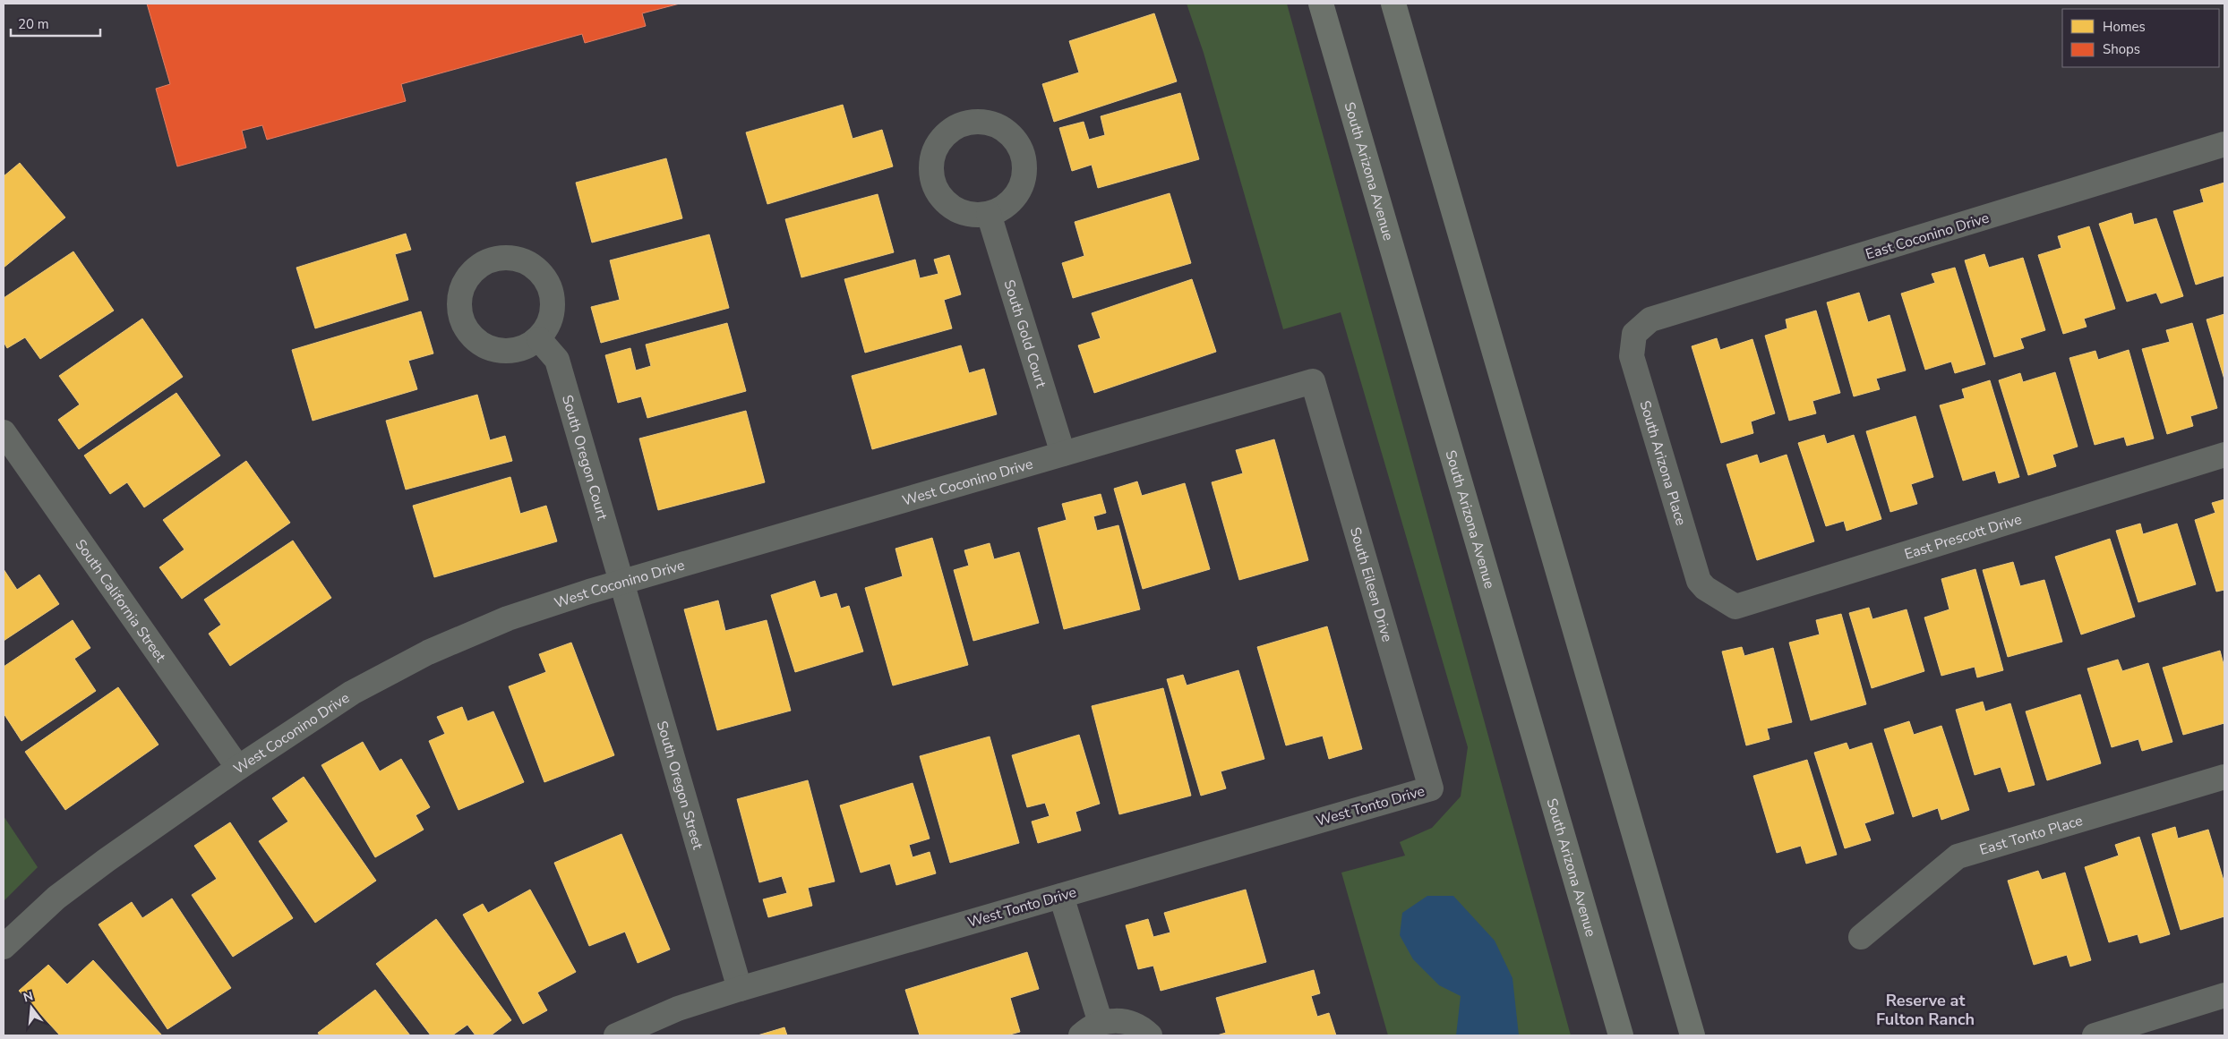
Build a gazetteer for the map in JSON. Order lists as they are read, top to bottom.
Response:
{
  "streets": {
    "main road": ["South Arizona Avenue"],
    "street": [
      "East Coconino Drive",
      "South Gold Court",
      "South Oregon Court",
      "South Arizona Place",
      "West Coconino Drive",
      "East Prescott Drive",
      "South Eileen Drive",
      "South California Street",
      "South Oregon Street",
      "West Tonto Drive",
      "East Tonto Place"
    ]
  },
  "crossings": [
    ["East Coconino Drive", "South Arizona Place"],
    ["South Gold Court", "West Coconino Drive"],
    ["South Oregon Court", "West Coconino Drive"],
    ["South Oregon Court", "South Oregon Street"],
    ["South Arizona Place", "East Prescott Drive"],
    ["West Coconino Drive", "South Eileen Drive"],
    ["West Coconino Drive", "South California Street"],
    ["West Coconino Drive", "South Oregon Street"],
    ["South Eileen Drive", "West Tonto Drive"],
    ["South Oregon Street", "West Tonto Drive"]
  ],
  "districts": ["Reserve at Fulton Ranch"],
  "legend": ["Homes", "Shops"],
  "scale_bar": "20 m",
  "north": "top"
}
